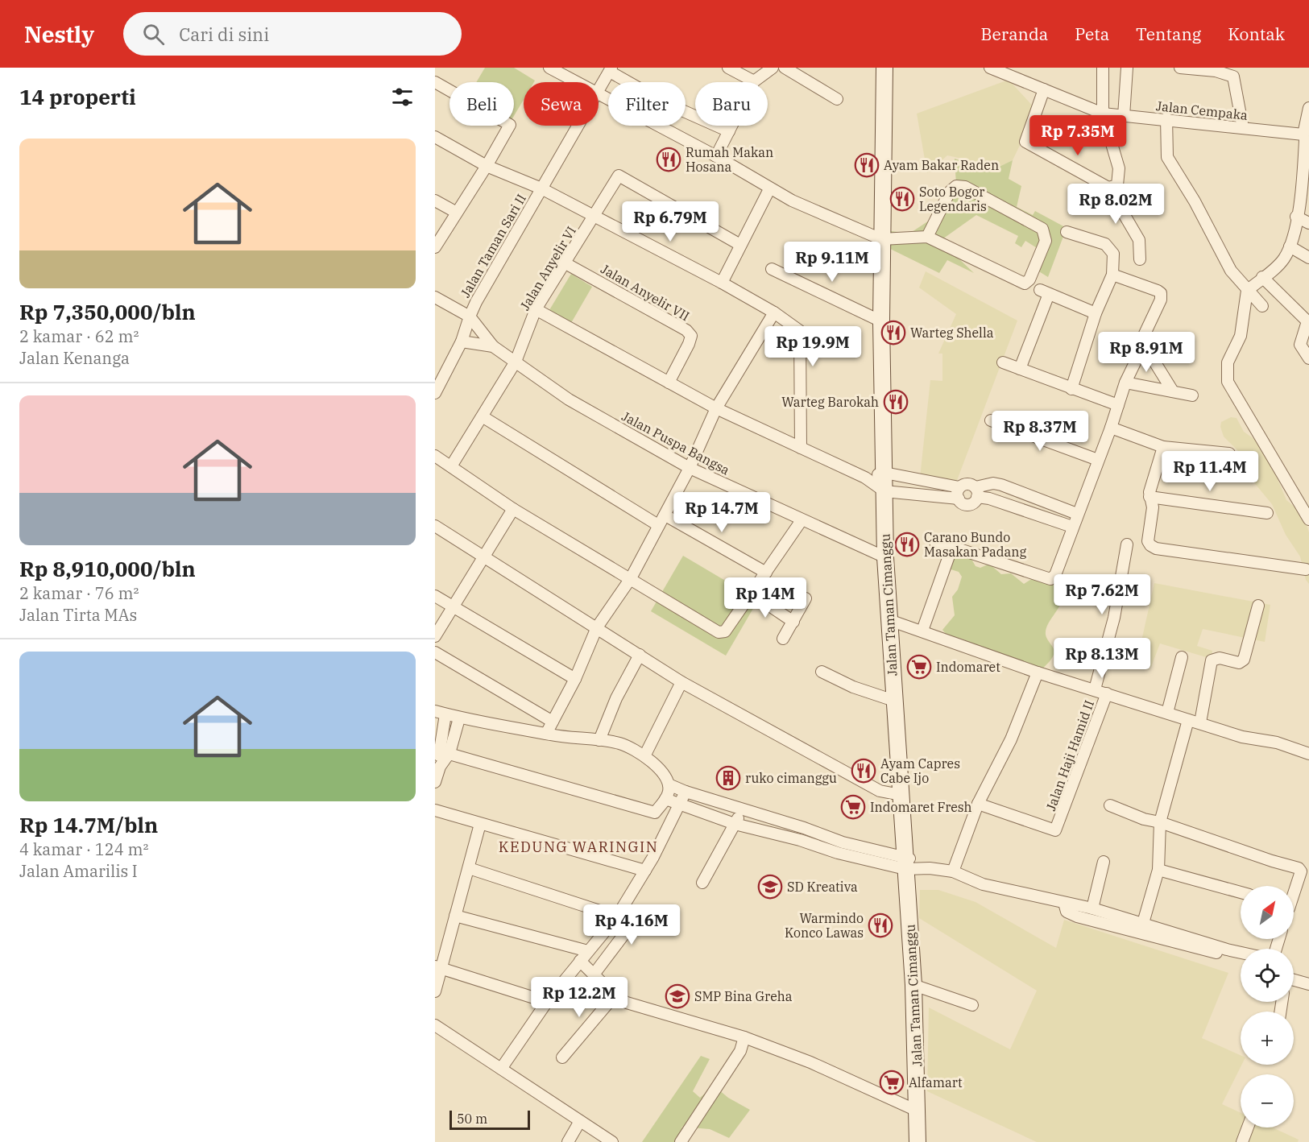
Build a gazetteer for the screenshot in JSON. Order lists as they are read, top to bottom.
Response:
{
  "streets": {
    "street": [
      "Jalan Cempaka",
      "Jalan Taman Sari II",
      "Jalan Anyelir VI",
      "Jalan Anyelir VII",
      "Jalan Puspa Bangsa",
      "Jalan Taman Cimanggu",
      "Jalan Haji Hamid II"
    ]
  },
  "crossings": [
    ["Jalan Taman Sari II", "Jalan Puspa Bangsa"],
    ["Jalan Anyelir VI", "Jalan Anyelir VII"],
    ["Jalan Anyelir VI", "Jalan Puspa Bangsa"],
    ["Jalan Puspa Bangsa", "Jalan Taman Cimanggu"]
  ],
  "districts": ["KEDUNG WARINGIN"],
  "places": {
    "restaurant": [
      "Rumah Makan Hosana",
      "Ayam Bakar Raden",
      "Soto Bogor Legendaris",
      "Warteg Shella",
      "Warteg Barokah",
      "Carano Bundo Masakan Padang",
      "Ayam Capres Cabe Ijo",
      "Warmindo Konco Lawas"
    ],
    "supermarket": ["Indomaret", "Indomaret Fresh", "Alfamart"],
    "building": ["ruko cimanggu"],
    "school or university": ["SD Kreativa", "SMP Bina Greha"]
  },
  "scale_bar": "50 m",
  "north": "top right",
  "page": {
    "header": "Nestly",
    "search": "Cari di sini",
    "nav": [
      "Beranda",
      "Peta",
      "Tentang",
      "Kontak"
    ],
    "heading": "14 properti",
    "chip": [
      "Beli",
      "Sewa",
      "Filter",
      "Baru"
    ],
    "price": [
      "Rp 7.35M",
      "Rp 8.02M",
      "Rp 6.79M",
      "Rp 9.11M",
      "Rp 19.9M",
      "Rp 8.91M",
      "Rp 8.37M",
      "Rp 11.4M",
      "Rp 14.7M",
      "Rp 7.62M",
      "Rp 14M",
      "Rp 8.13M",
      "Rp 4.16M",
      "Rp 12.2M"
    ],
    "list": [
      {
        "name": "Rp 7,350,000/bln",
        "note": "2 kamar · 62 m² · Jalan Kenanga"
      },
      {
        "name": "Rp 8,910,000/bln",
        "note": "2 kamar · 76 m² · Jalan Tirta MAs"
      },
      {
        "name": "Rp 14.7M/bln",
        "note": "4 kamar · 124 m² · Jalan Amarilis I"
      }
    ],
    "map_buttons": ["+", "−"],
    "scale": "50 m"
  }
}
